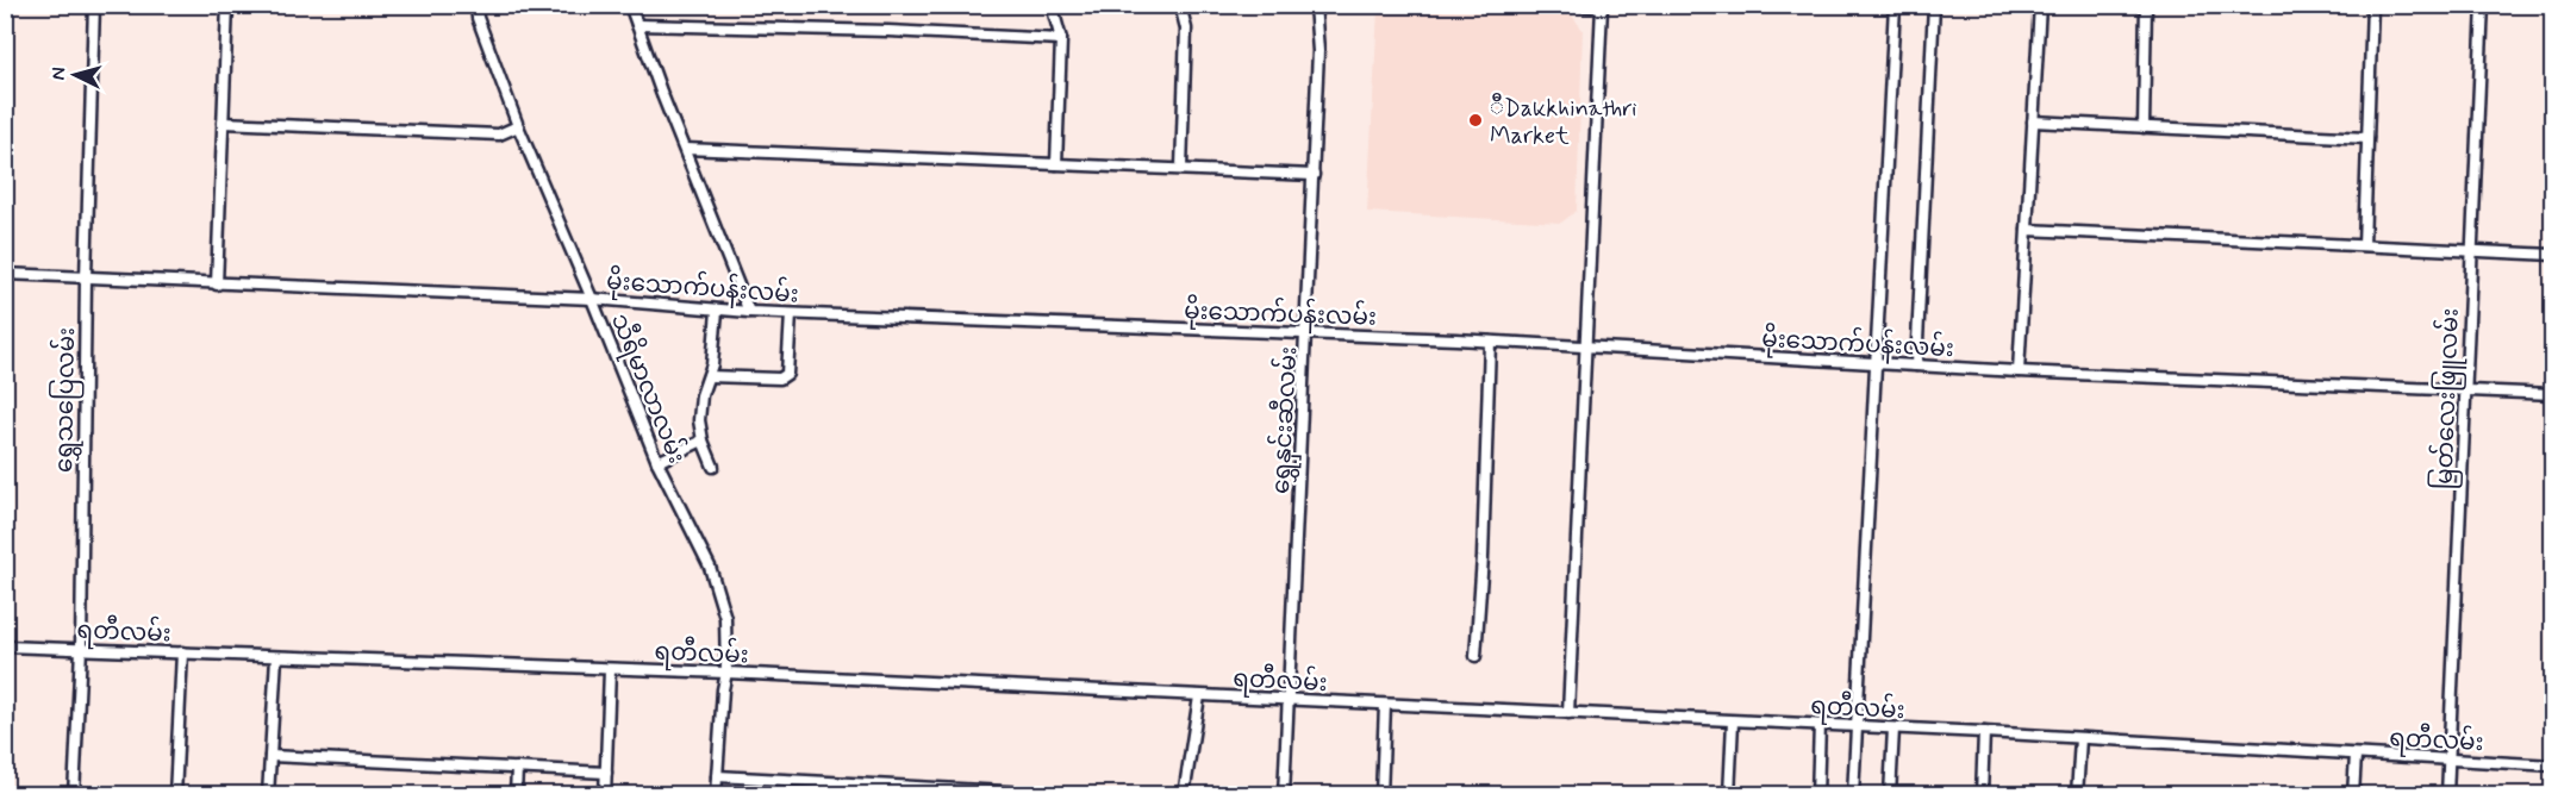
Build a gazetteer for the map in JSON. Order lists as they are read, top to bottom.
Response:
{
  "streets": {
    "street": [
      "မိုးသောက်ပန်းလမ်း",
      "သီရိမာလာလမ်း",
      "မြတ်လေးဖြူလမ်း",
      "ရွှေသပြေလမ်း",
      "ရွှေနှင်းဆီလမ်း",
      "ရတီလမ်း"
    ]
  },
  "crossings": [
    ["မိုးသောက်ပန်းလမ်း", "သီရိမာလာလမ်း"],
    ["မိုးသောက်ပန်းလမ်း", "မြတ်လေးဖြူလမ်း"],
    ["မိုးသောက်ပန်းလမ်း", "ရွှေသပြေလမ်း"],
    ["မိုးသောက်ပန်းလမ်း", "ရွှေနှင်းဆီလမ်း"],
    ["သီရိမာလာလမ်း", "ရတီလမ်း"],
    ["မြတ်လေးဖြူလမ်း", "ရတီလမ်း"],
    ["ရွှေသပြေလမ်း", "ရတီလမ်း"],
    ["ရွှေနှင်းဆီလမ်း", "ရတီလမ်း"]
  ],
  "places": ["ီDakkhinathri Market"],
  "north": "left"
}
